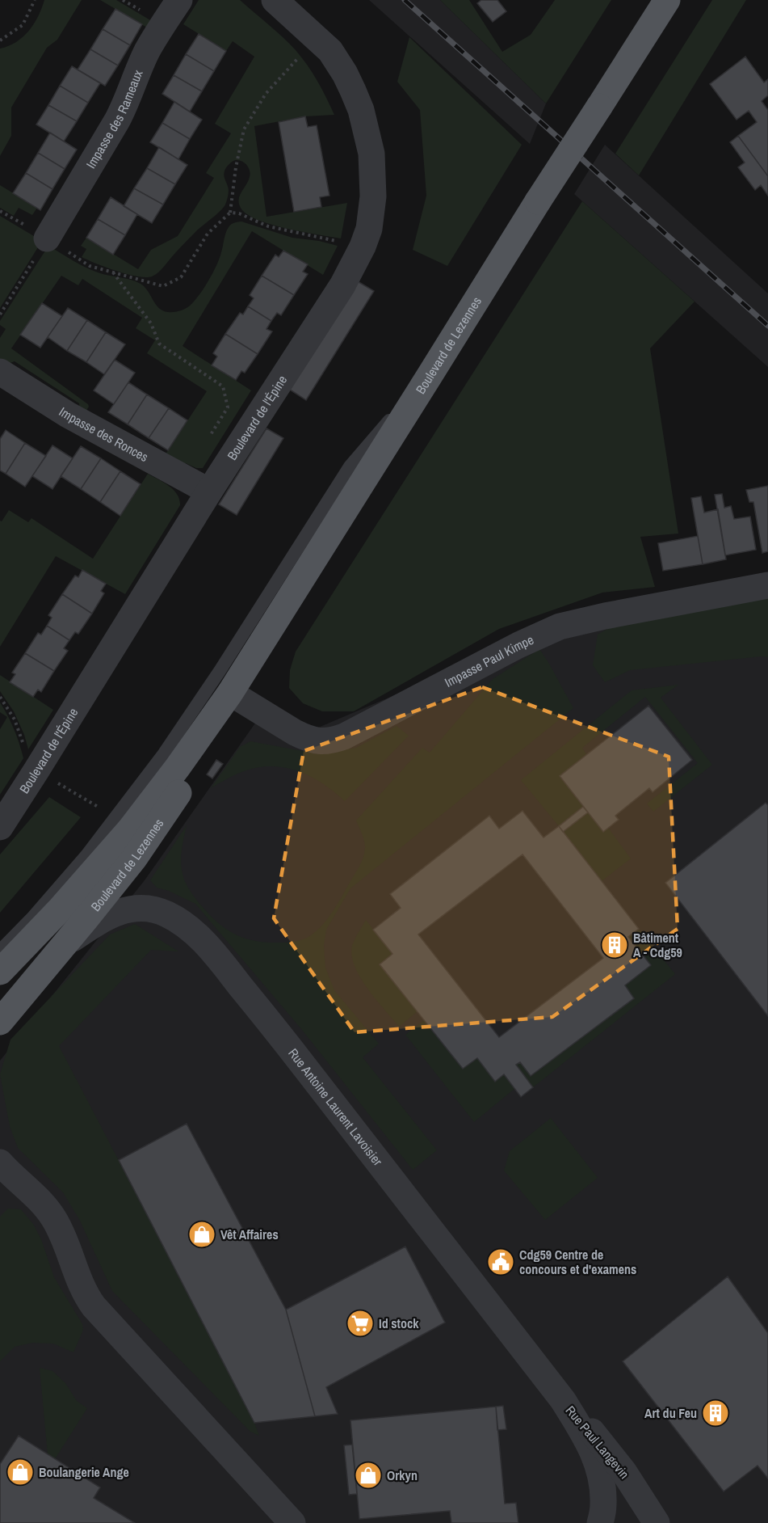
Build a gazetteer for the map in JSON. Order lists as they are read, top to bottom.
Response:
{
  "streets": {
    "main road": ["Boulevard de Lezennes"],
    "street": [
      "Impasse des Rameaux",
      "Boulevard de l'Épine",
      "Impasse des Ronces",
      "Impasse Paul Kimpe",
      "Rue Antoine Laurent Lavoisier",
      "Rue Paul Langevin"
    ]
  },
  "crossings": [
    ["Boulevard de Lezennes", "Impasse Paul Kimpe"],
    ["Boulevard de Lezennes", "Rue Antoine Laurent Lavoisier"],
    ["Boulevard de l'Épine", "Impasse des Ronces"],
    ["Rue Antoine Laurent Lavoisier", "Rue Paul Langevin"]
  ],
  "places": {
    "building": ["Bâtiment A - Cdg59", "Art du Feu"],
    "shop": ["Vêt Affaires", "Boulangerie Ange", "Orkyn"],
    "public building": ["Cdg59 Centre de concours et d'examens"],
    "supermarket": ["Id stock"]
  }
}
